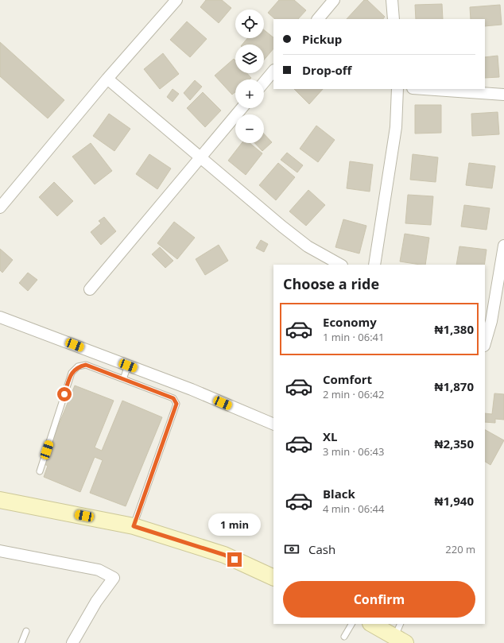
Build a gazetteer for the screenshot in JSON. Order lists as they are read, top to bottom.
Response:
{
  "page": {
    "map_buttons": ["+", "−"],
    "banner": ["Pickup", "Drop-off"],
    "heading": "Choose a ride",
    "list": [
      {
        "name": "Economy",
        "note": "1 min · 06:41",
        "value": "₦1,380"
      },
      {
        "name": "Comfort",
        "note": "2 min · 06:42",
        "value": "₦1,870"
      },
      {
        "name": "XL",
        "note": "3 min · 06:43",
        "value": "₦2,350"
      },
      {
        "name": "Black",
        "note": "4 min · 06:44",
        "value": "₦1,940"
      }
    ],
    "bubble": "1 min",
    "pay": ["Cash", "220 m"],
    "buttons": "Confirm"
  }
}
